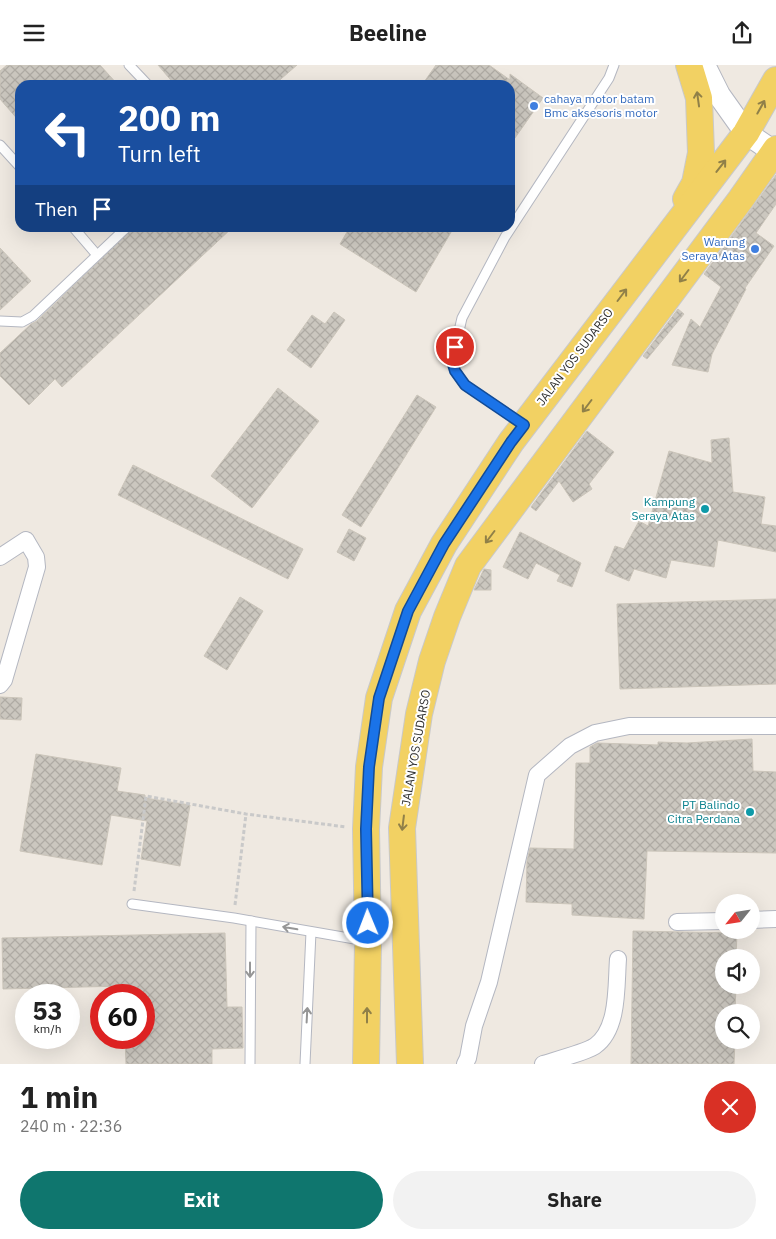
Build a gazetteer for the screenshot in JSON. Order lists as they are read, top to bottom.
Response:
{
  "streets": {
    "main road": ["JALAN YOS SUDARSO"]
  },
  "places": [
    "cahaya motor batam Bmc aksesoris motor",
    "Warung Seraya Atas",
    "Kampung Seraya Atas",
    "PT Balindo Citra Perdana"
  ],
  "north": "bottom left",
  "page": {
    "header": "Beeline",
    "turn": ["200 m", "Turn left"],
    "then": "Then",
    "speed": "53 km/h",
    "limit": "60",
    "heading": ["1 min", "240 m · 22:36"],
    "buttons": ["Exit", "Share"]
  }
}
